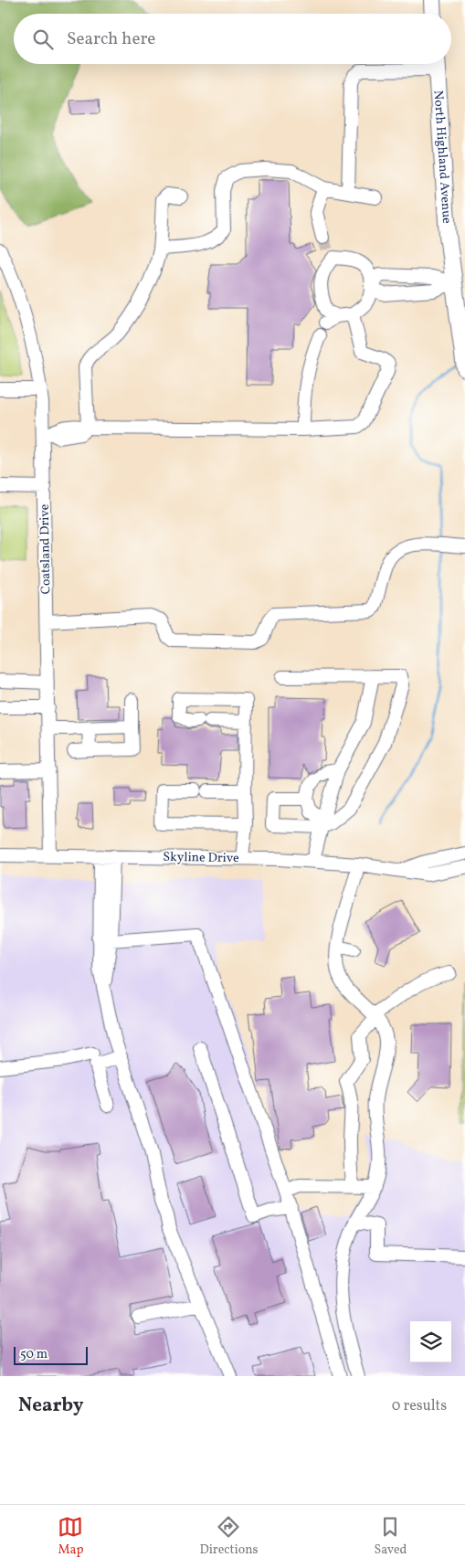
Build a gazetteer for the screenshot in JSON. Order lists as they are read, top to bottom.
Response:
{
  "streets": {
    "main road": ["North Highland Avenue"],
    "street": ["Coatsland Drive", "Skyline Drive"]
  },
  "crossings": [
    ["Coatsland Drive", "Skyline Drive"]
  ],
  "scale_bar": "50 m",
  "page": {
    "search": "Search here",
    "scale": "50 m",
    "heading": ["Nearby", "0 results"],
    "nav": ["Map", "Directions", "Saved"]
  }
}
